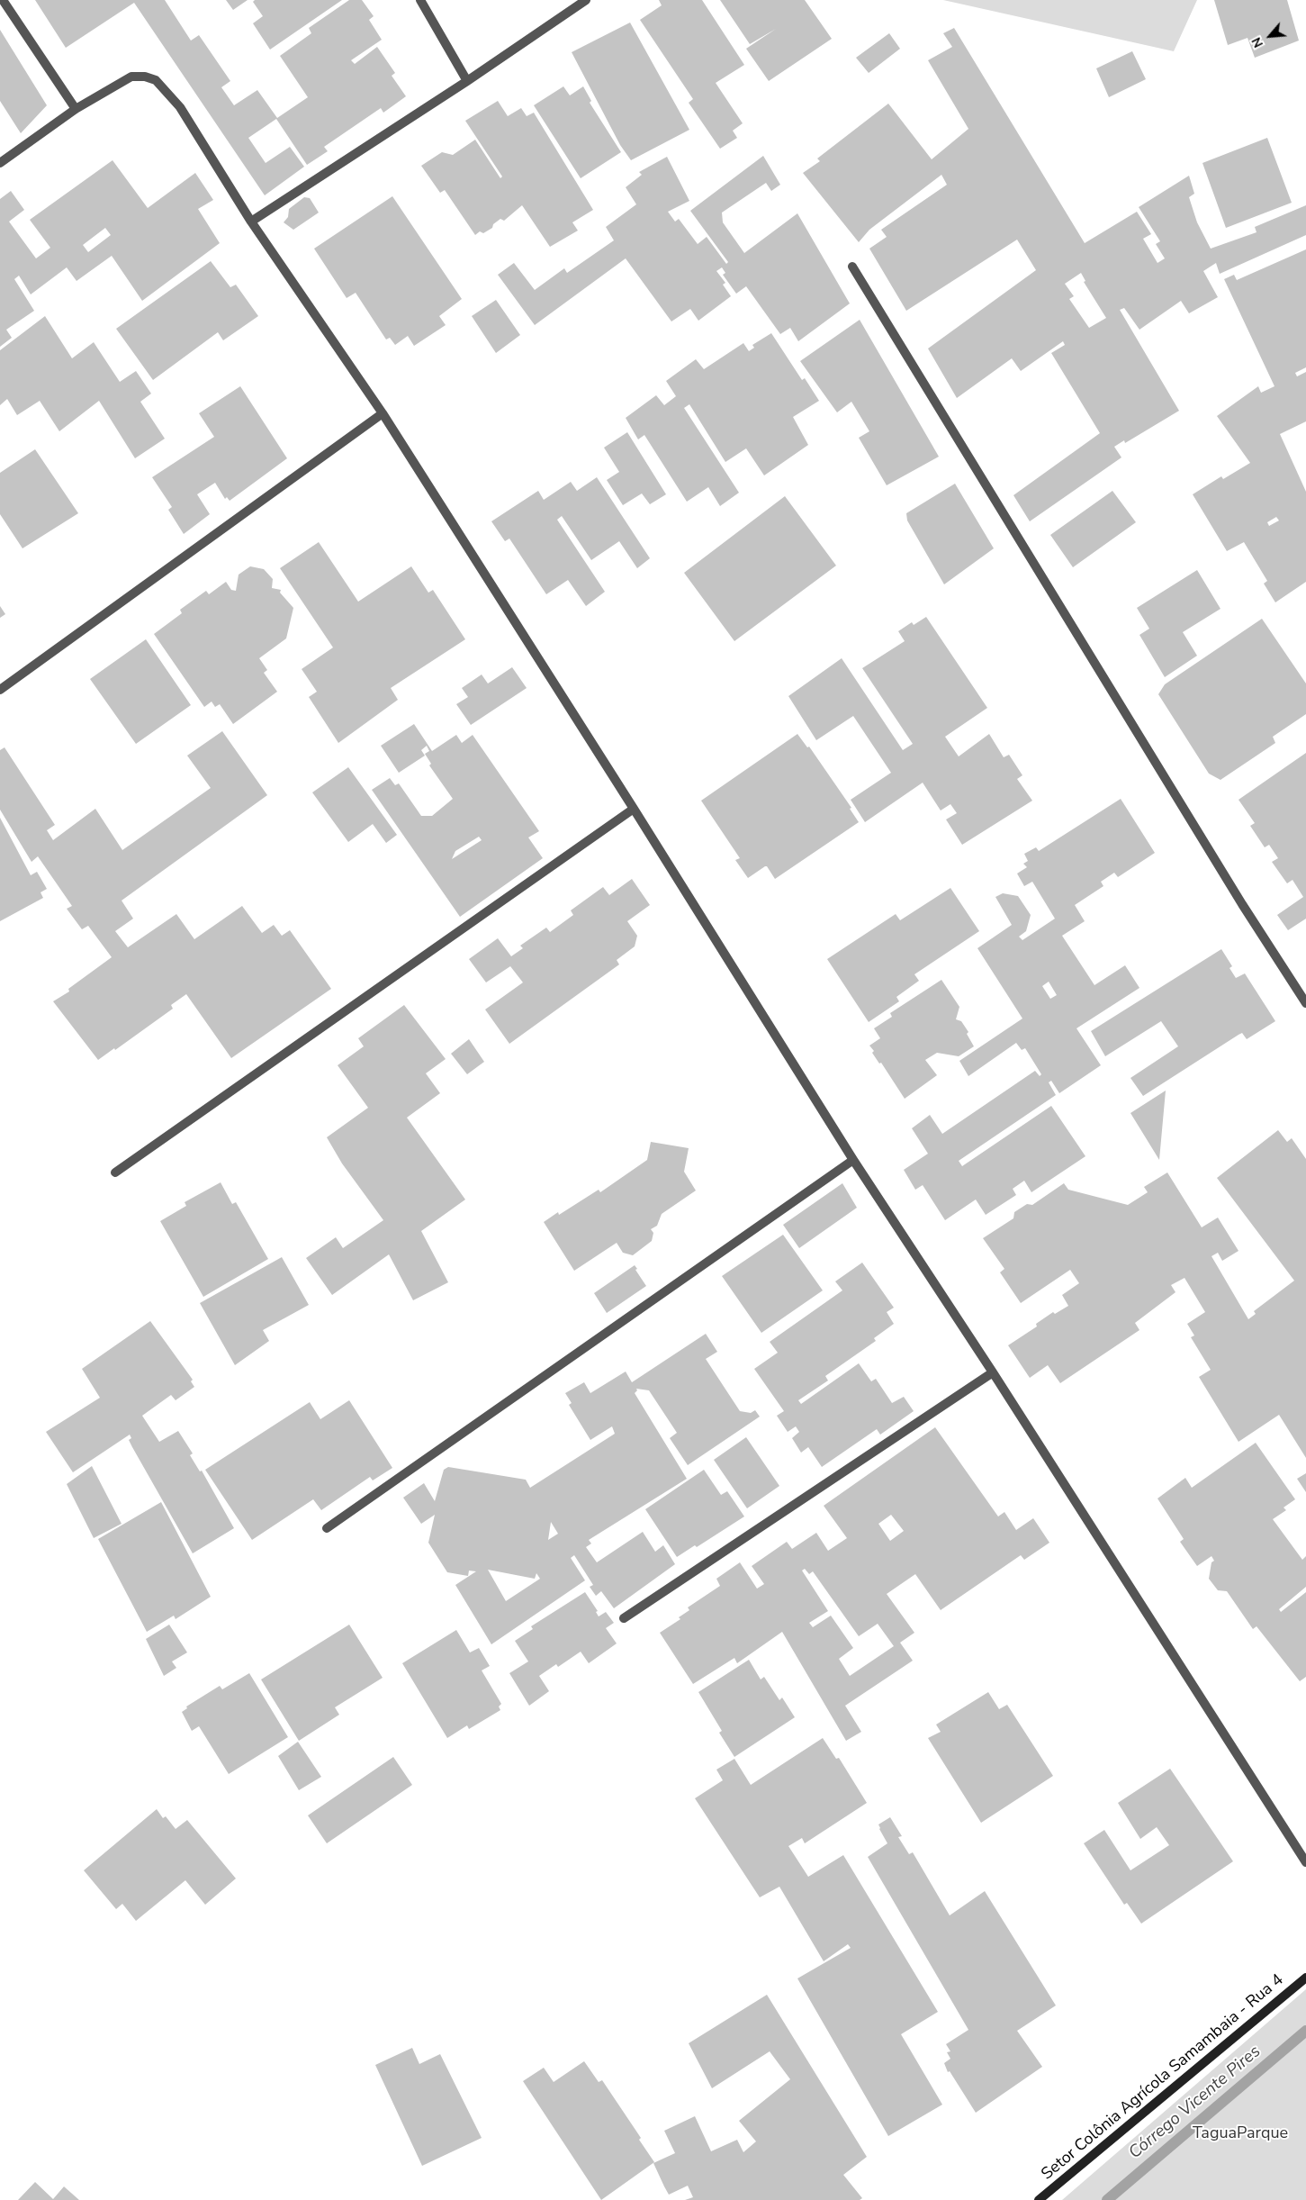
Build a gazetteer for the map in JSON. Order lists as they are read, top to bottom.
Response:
{
  "streets": {
    "street": ["Setor Colônia Agrícola Samambaia - Rua 4"]
  },
  "water": ["Córrego Vicente Pires"],
  "parks": ["TaguaParque"],
  "north": "bottom left"
}
